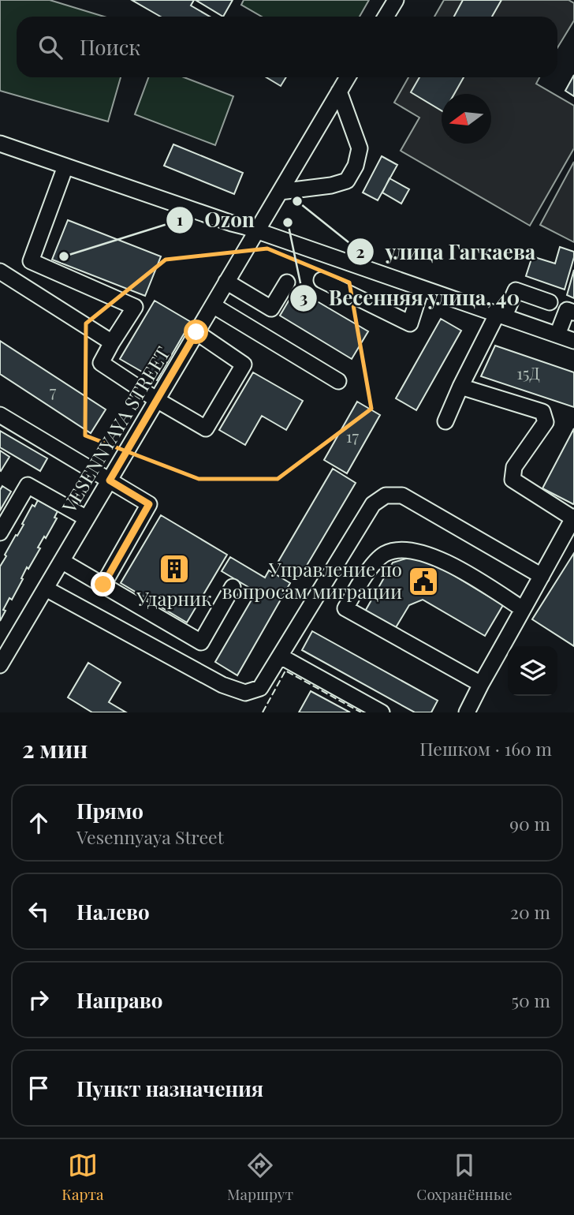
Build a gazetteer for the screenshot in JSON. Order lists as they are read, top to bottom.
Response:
{
  "streets": {
    "street": ["VESENNYAYA STREET"]
  },
  "places": {
    "other": ["улица Гагкаева", "Весенняя улица, 40", "Ozon"],
    "building": ["Ударник"],
    "public building": ["Управление по вопросам миграции"]
  },
  "house_numbers": ["15Д", "7", "17"],
  "north": "left",
  "page": {
    "search": "Поиск",
    "heading": ["2 мин", "Пешком · 160 m"],
    "list": [
      ["Прямо", "Vesennyaya Street", "90 m"],
      ["Налево", "20 m"],
      ["Направо", "50 m"],
      "Пункт назначения"
    ],
    "nav": ["Карта", "Маршрут", "Сохранённые"]
  }
}
